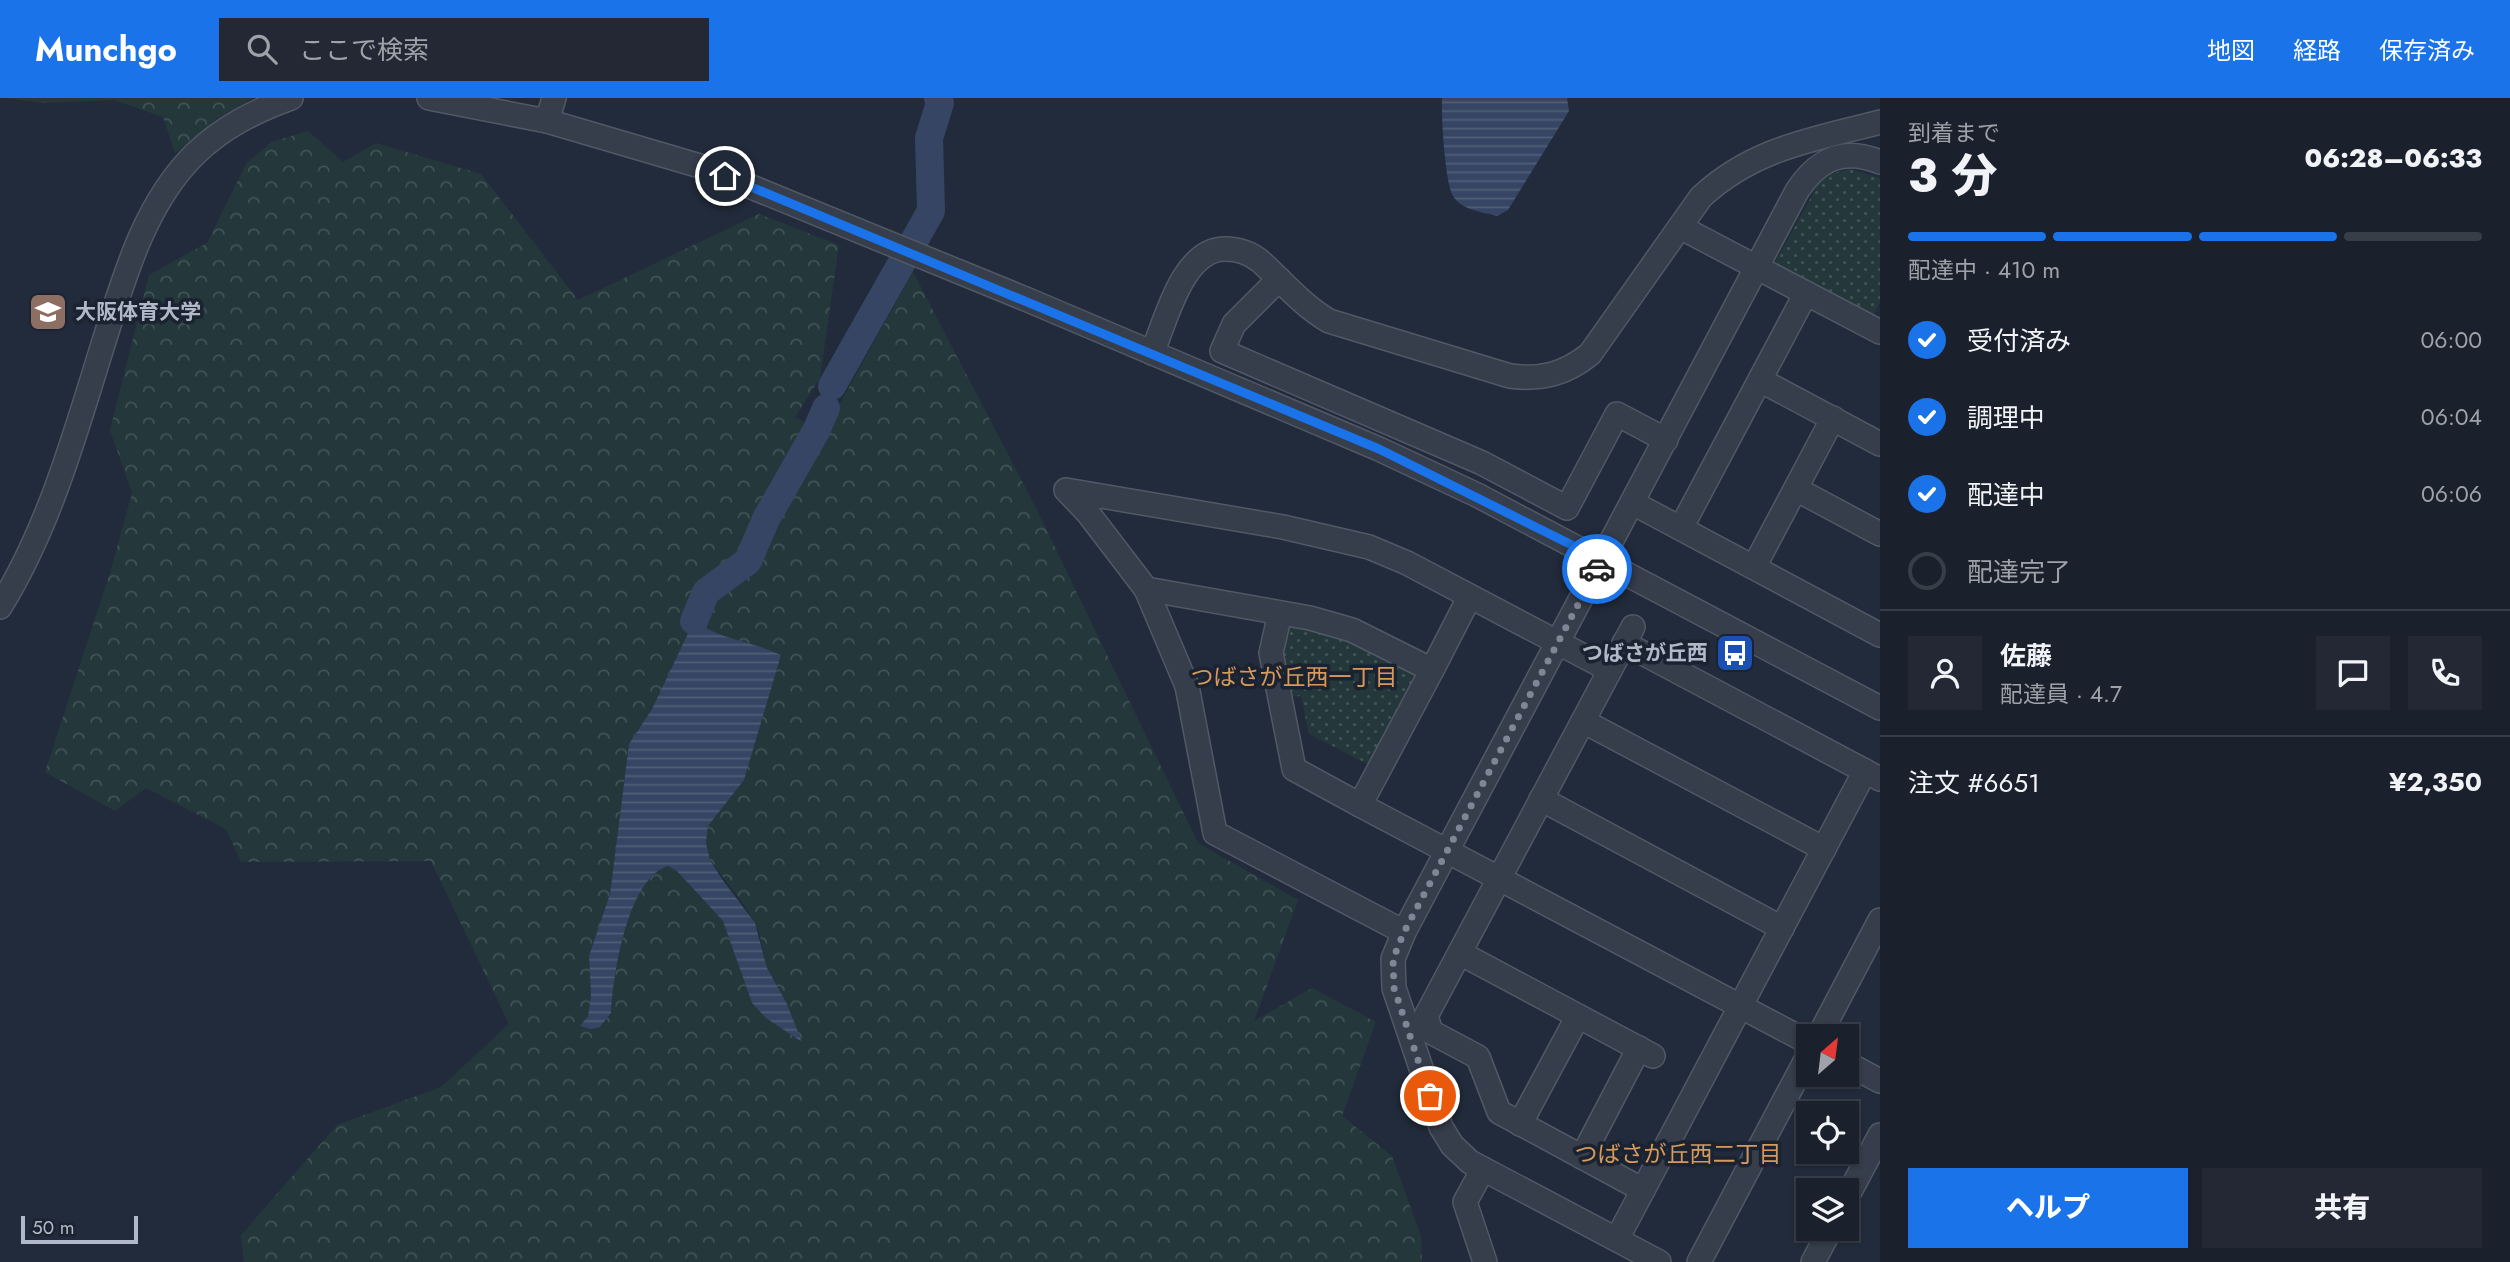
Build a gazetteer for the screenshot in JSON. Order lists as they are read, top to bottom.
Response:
{
  "districts": ["つばさが丘西一丁目", "つばさが丘西二丁目"],
  "places": {
    "school or university": ["大阪体育大学"],
    "bus stop": ["つばさが丘西"]
  },
  "scale_bar": "50 m",
  "north": "top right",
  "page": {
    "header": "Munchgo",
    "search": "ここで検索",
    "nav": ["地図", "経路", "保存済み"],
    "heading": ["3 分", "到着まで", "06:28–06:33"],
    "panel": [
      "佐藤",
      "配達員 · 4.7",
      "注文 #6651",
      "¥2,350"
    ],
    "bar": "配達中 · 410 m",
    "list": [
      ["受付済み", "06:00"],
      ["調理中", "06:04"],
      ["配達中", "06:06"],
      "配達完了"
    ],
    "buttons": ["ヘルプ", "共有"],
    "scale": "50 m"
  }
}
